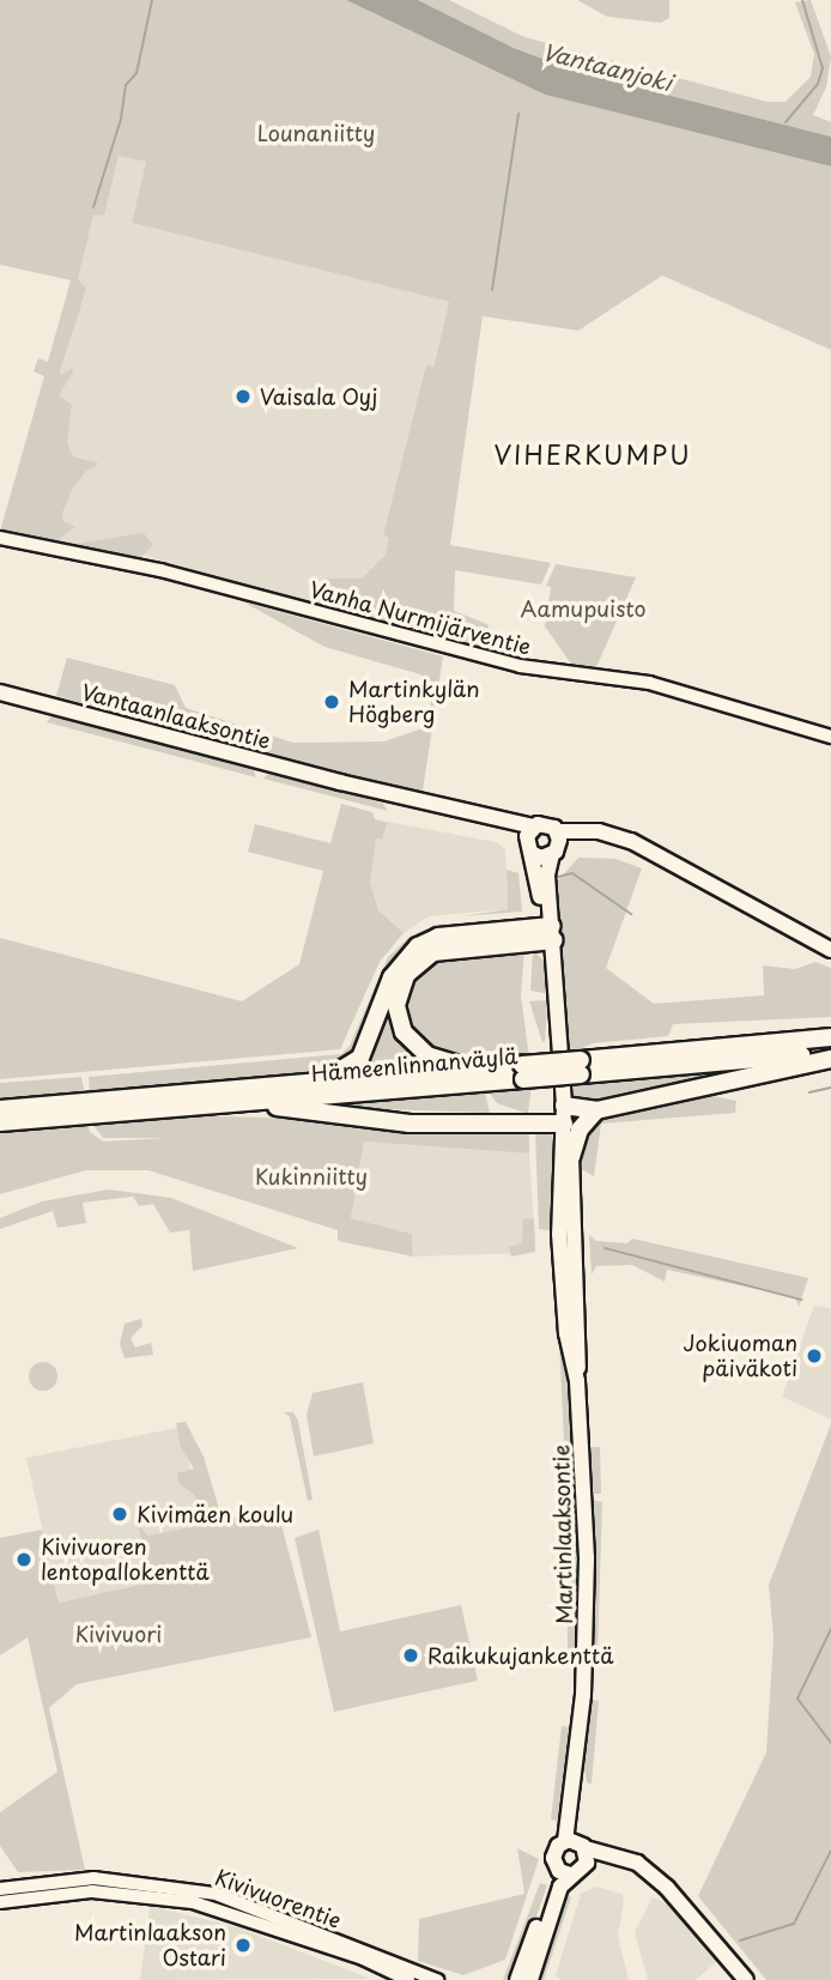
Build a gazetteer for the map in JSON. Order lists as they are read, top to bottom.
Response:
{
  "streets": {
    "highway": ["Hämeenlinnanväylä"],
    "main road": ["Vantaanlaaksontie", "Martinlaaksontie"],
    "street": ["Vanha Nurmijärventie", "Kivivuorentie"]
  },
  "crossings": [
    ["Vantaanlaaksontie", "Martinlaaksontie"]
  ],
  "districts": ["VIHERKUMPU"],
  "water": ["Vantaanjoki"],
  "parks": [
    "Lounaniitty",
    "Aamupuisto",
    "Kukinniitty",
    "Kivivuori"
  ],
  "places": [
    "Vaisala Oyj",
    "Martinkylän Högberg",
    "Jokiuoman päiväkoti",
    "Kivimäen koulu",
    "Kivivuoren lentopallokenttä",
    "Raikukujankenttä",
    "Martinlaakson Ostari"
  ]
}
